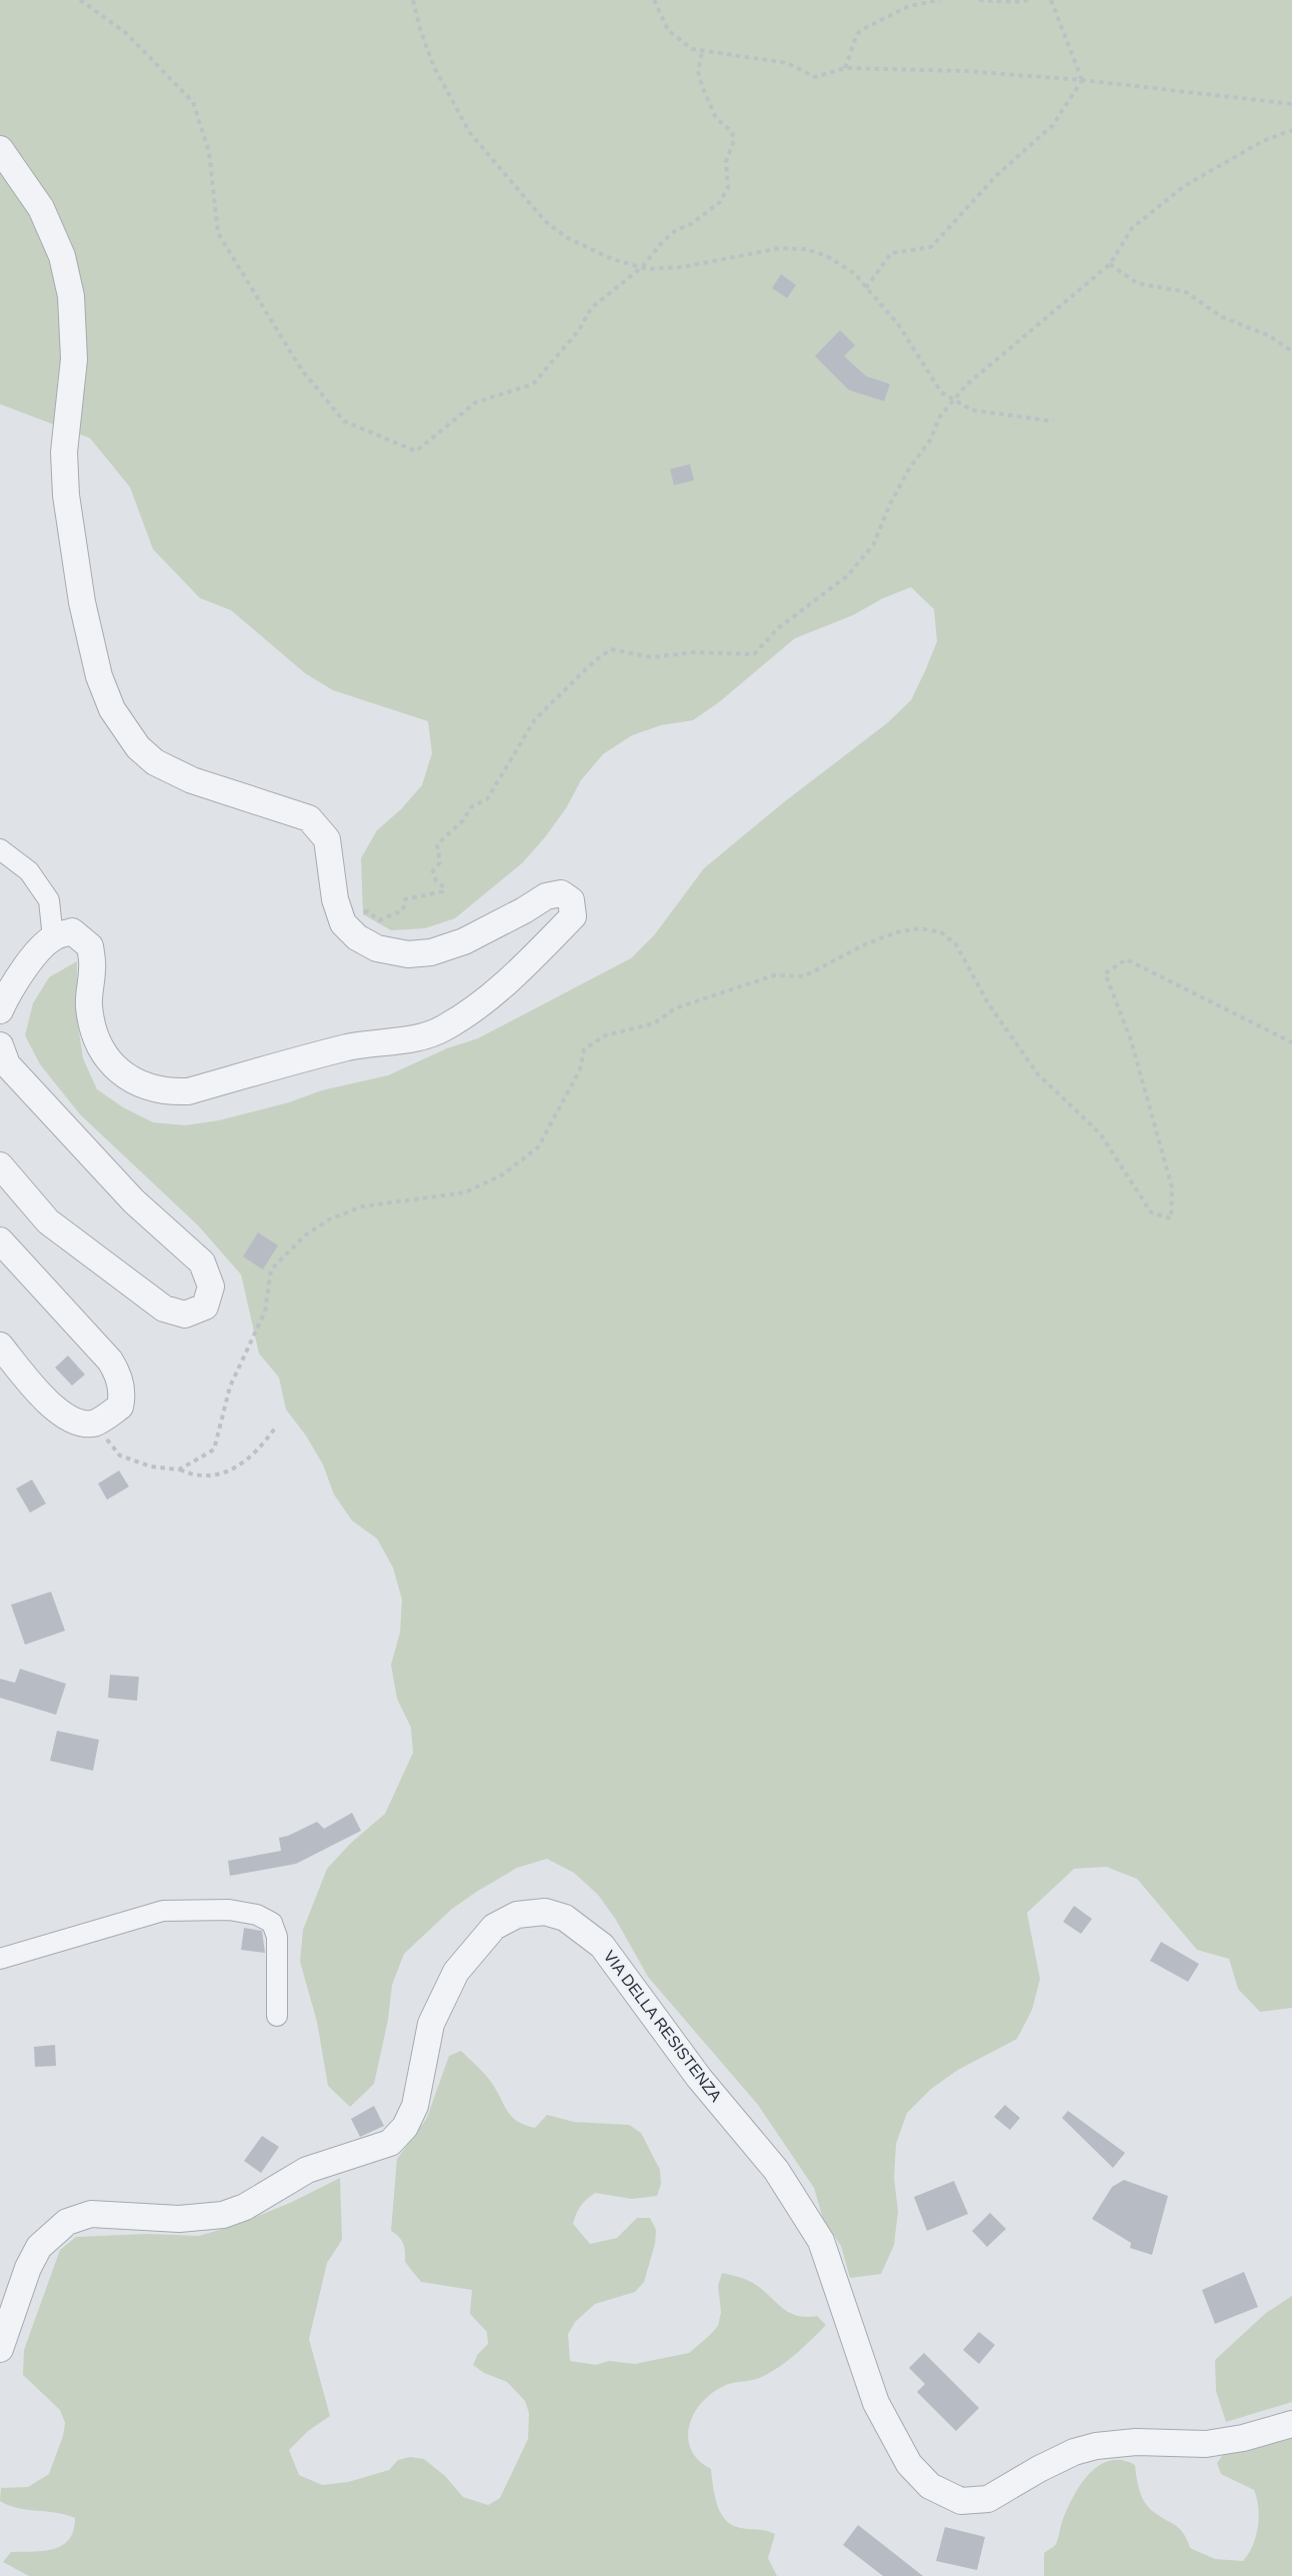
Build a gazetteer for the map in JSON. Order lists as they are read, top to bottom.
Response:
{
  "streets": {
    "street": ["VIA DELLA RESISTENZA"]
  }
}
